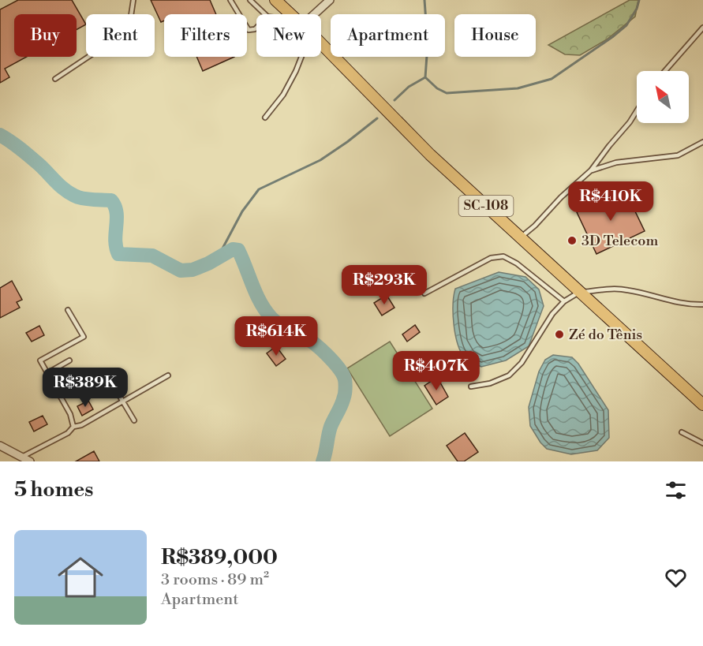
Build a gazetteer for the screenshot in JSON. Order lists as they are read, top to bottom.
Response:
{
  "streets": {
    "main road": ["SC-108"]
  },
  "places": ["3D Telecom", "Zé do Tênis"],
  "north": "top left",
  "page": {
    "chip": [
      "Buy",
      "Rent",
      "Filters",
      "New",
      "Apartment",
      "House"
    ],
    "price": [
      "R$410K",
      "R$293K",
      "R$614K",
      "R$407K",
      "R$389K"
    ],
    "heading": "5 homes",
    "list": [
      {
        "name": "R$389,000",
        "note": "3 rooms · 89 m² · Apartment"
      }
    ]
  }
}
